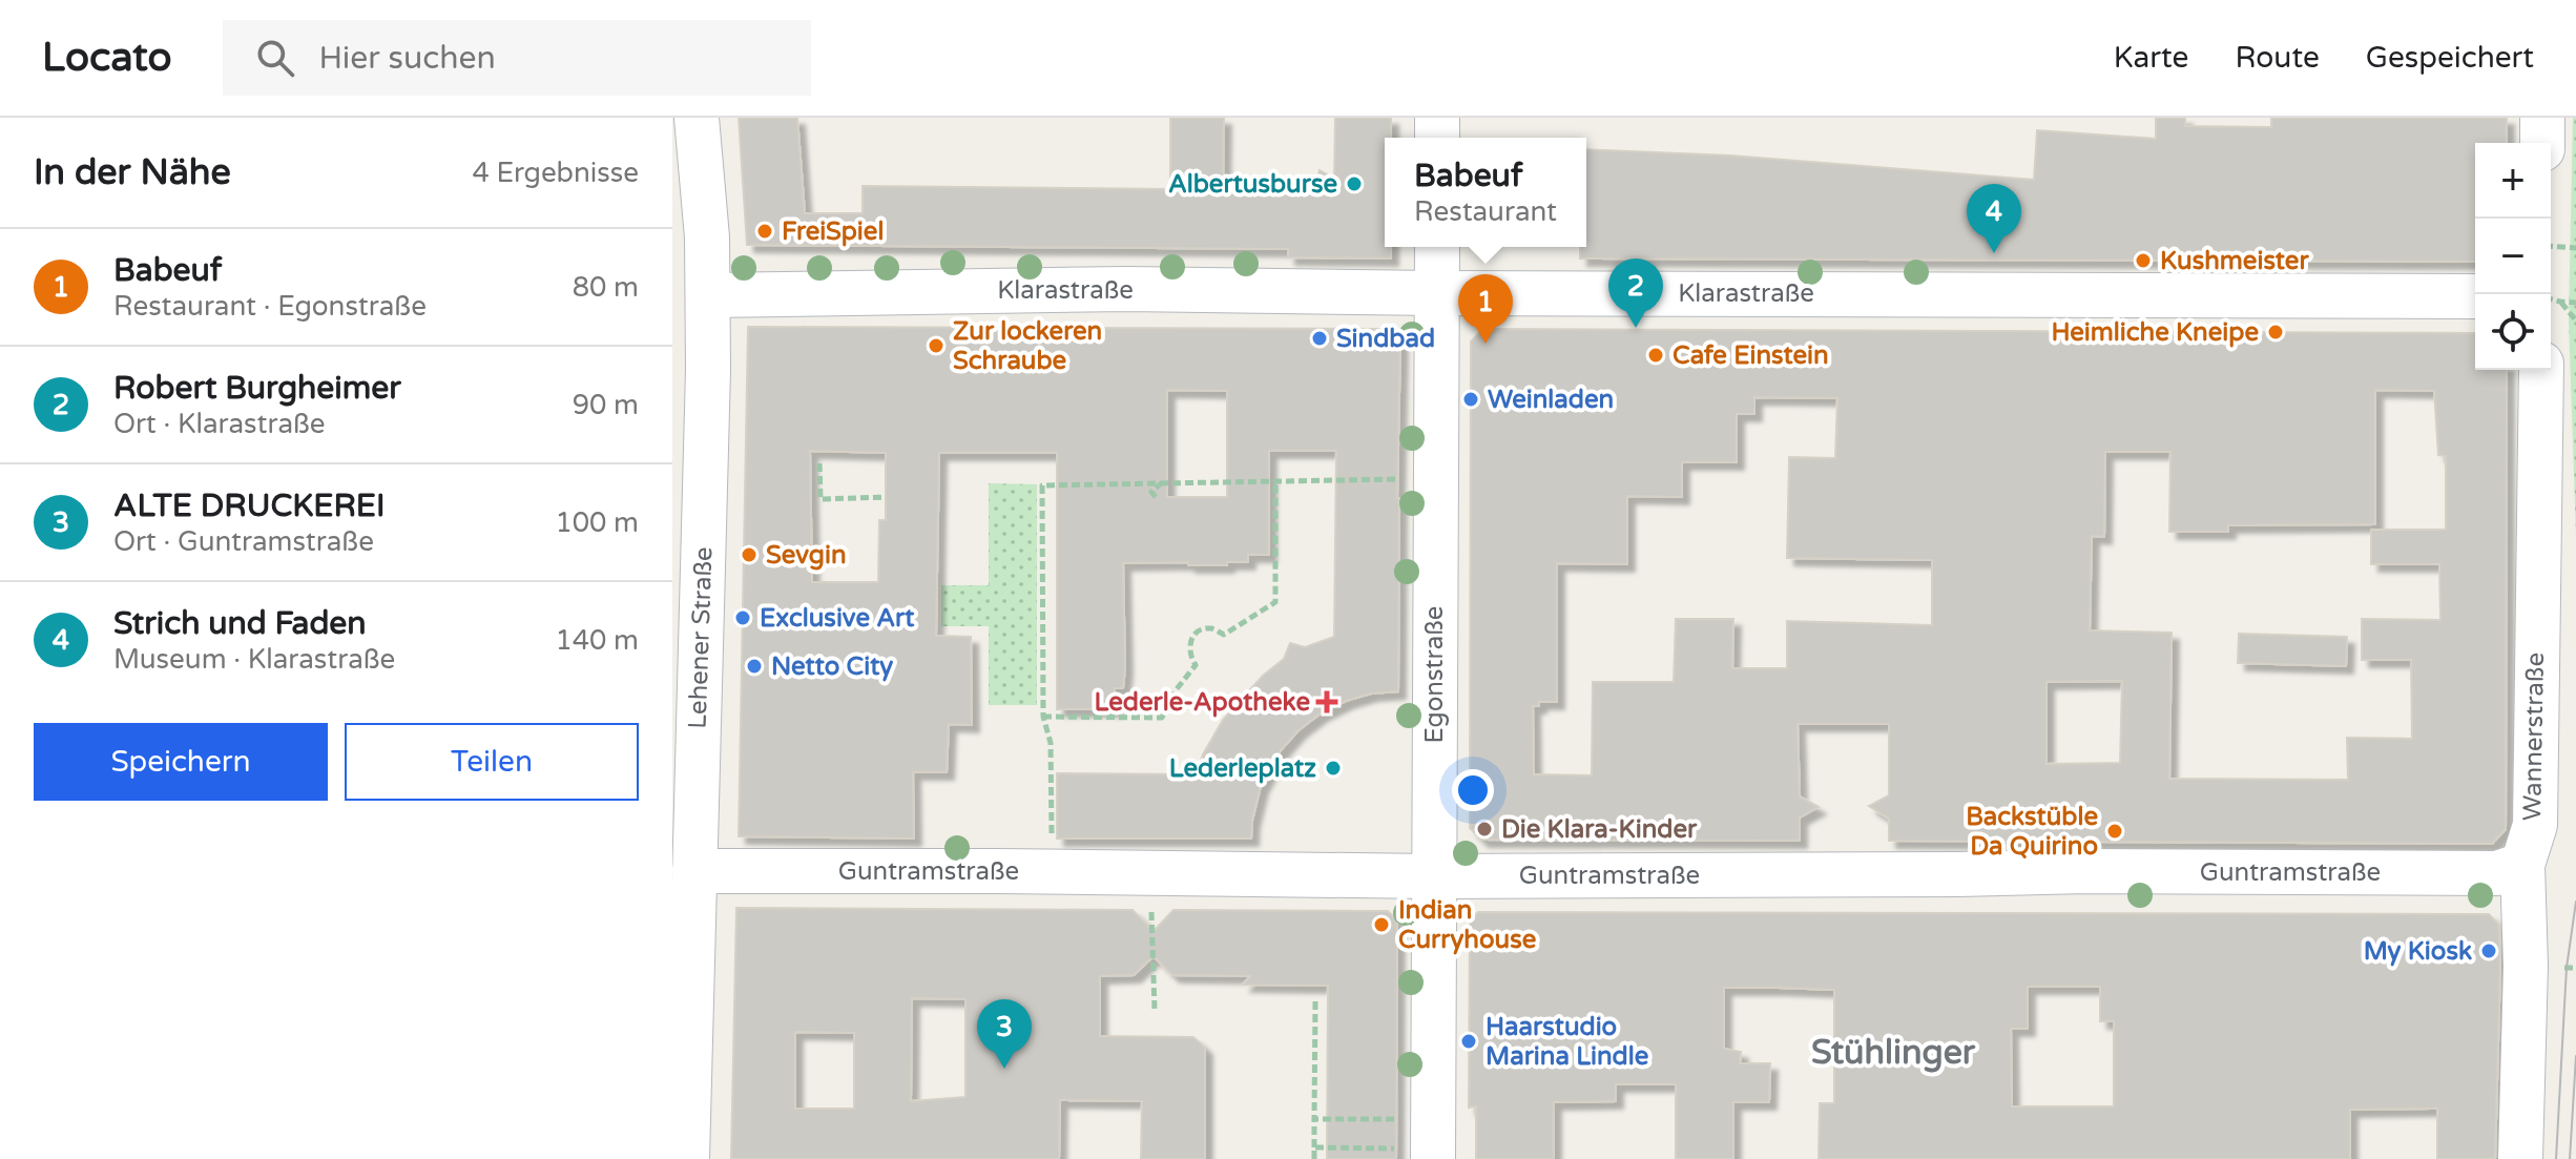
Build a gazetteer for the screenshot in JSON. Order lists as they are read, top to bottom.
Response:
{
  "streets": {
    "street": [
      "Klarastraße",
      "Lehener Straße",
      "Egonstraße",
      "Wannerstraße",
      "Guntramstraße"
    ]
  },
  "crossings": [
    ["Klarastraße", "Lehener Straße"],
    ["Klarastraße", "Egonstraße"],
    ["Lehener Straße", "Guntramstraße"],
    ["Egonstraße", "Guntramstraße"],
    ["Wannerstraße", "Guntramstraße"]
  ],
  "districts": ["Stühlinger"],
  "places": {
    "other": [
      "Albertusburse",
      "FreiSpiel",
      "Kushmeister",
      "Heimliche Kneipe",
      "Sindbad",
      "Zur lockeren Schraube",
      "Cafe Einstein",
      "Weinladen",
      "Sevgin",
      "Exclusive Art",
      "Netto City",
      "Lederleplatz",
      "Die Klara-Kinder",
      "Backstüble Da Quirino",
      "Indian Curryhouse",
      "My Kiosk",
      "Haarstudio Marina Lindle"
    ],
    "health": ["Lederle-Apotheke"]
  },
  "page": {
    "header": "Locato",
    "search": "Hier suchen",
    "nav": ["Karte", "Route", "Gespeichert"],
    "heading": ["In der Nähe", "4 Ergebnisse"],
    "popup": ["Babeuf", "Restaurant"],
    "map_buttons": ["+", "−"],
    "pins": [
      "4",
      "2",
      "1",
      "3"
    ],
    "list": [
      {
        "mark": "1",
        "name": "Babeuf",
        "note": "Restaurant · Egonstraße",
        "value": "80 m"
      },
      {
        "mark": "2",
        "name": "Robert Burgheimer",
        "note": "Ort · Klarastraße",
        "value": "90 m"
      },
      {
        "mark": "3",
        "name": "ALTE DRUCKEREI",
        "note": "Ort · Guntramstraße",
        "value": "100 m"
      },
      {
        "mark": "4",
        "name": "Strich und Faden",
        "note": "Museum · Klarastraße",
        "value": "140 m"
      }
    ],
    "buttons": ["Speichern", "Teilen"]
  }
}
